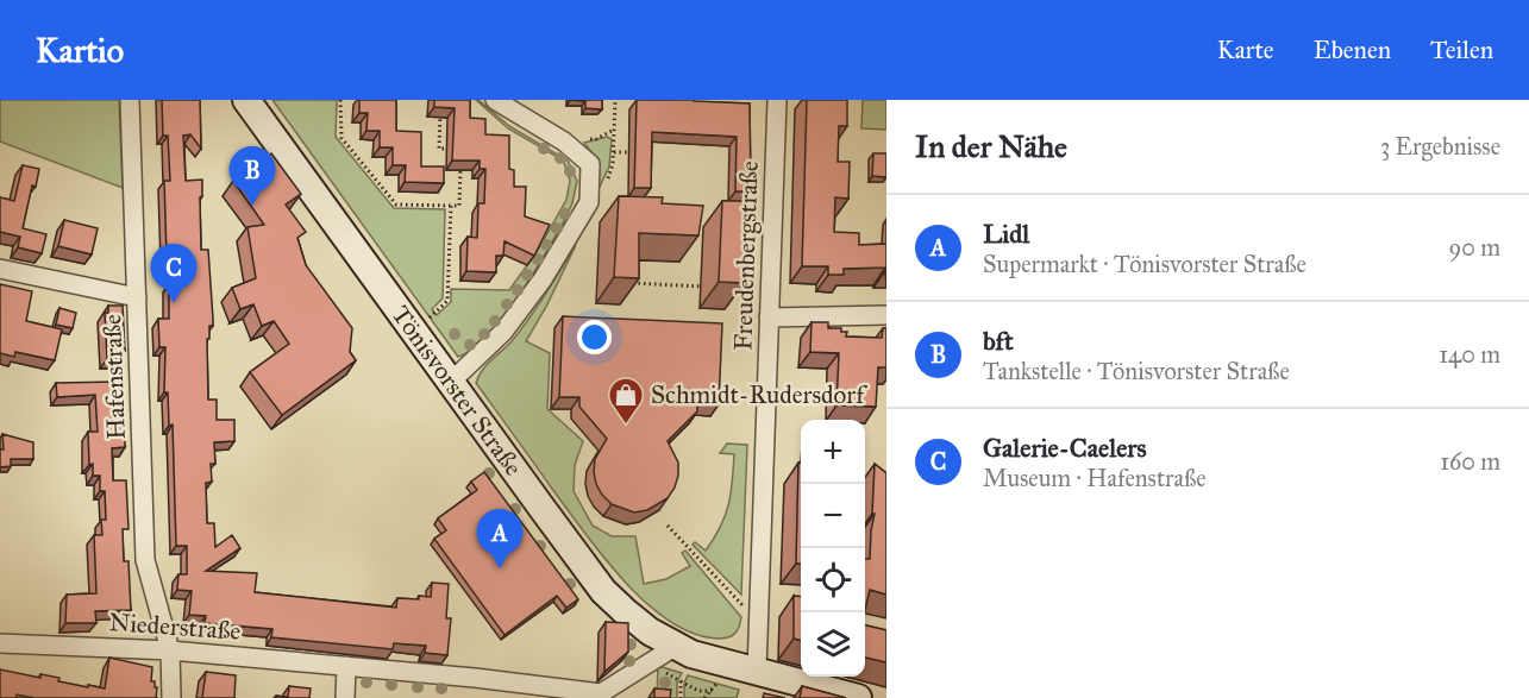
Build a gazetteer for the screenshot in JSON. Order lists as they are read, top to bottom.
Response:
{
  "streets": {
    "main road": ["Tönisvorster Straße"],
    "street": ["Freudenbergstraße", "Hafenstraße", "Niederstraße"]
  },
  "crossings": [
    ["Freudenbergstraße", "Tönisvorster Straße"],
    ["Hafenstraße", "Niederstraße"],
    ["Tönisvorster Straße", "Niederstraße"]
  ],
  "places": {
    "shop": ["Schmidt-Rudersdorf"]
  },
  "page": {
    "header": "Kartio",
    "nav": ["Karte", "Ebenen", "Teilen"],
    "heading": ["In der Nähe", "3 Ergebnisse"],
    "pins": ["B", "C", "A"],
    "list": [
      {
        "mark": "A",
        "name": "Lidl",
        "note": "Supermarkt · Tönisvorster Straße",
        "value": "90 m"
      },
      {
        "mark": "B",
        "name": "bft",
        "note": "Tankstelle · Tönisvorster Straße",
        "value": "140 m"
      },
      {
        "mark": "C",
        "name": "Galerie-Caelers",
        "note": "Museum · Hafenstraße",
        "value": "160 m"
      }
    ],
    "map_buttons": ["+", "−"]
  }
}
